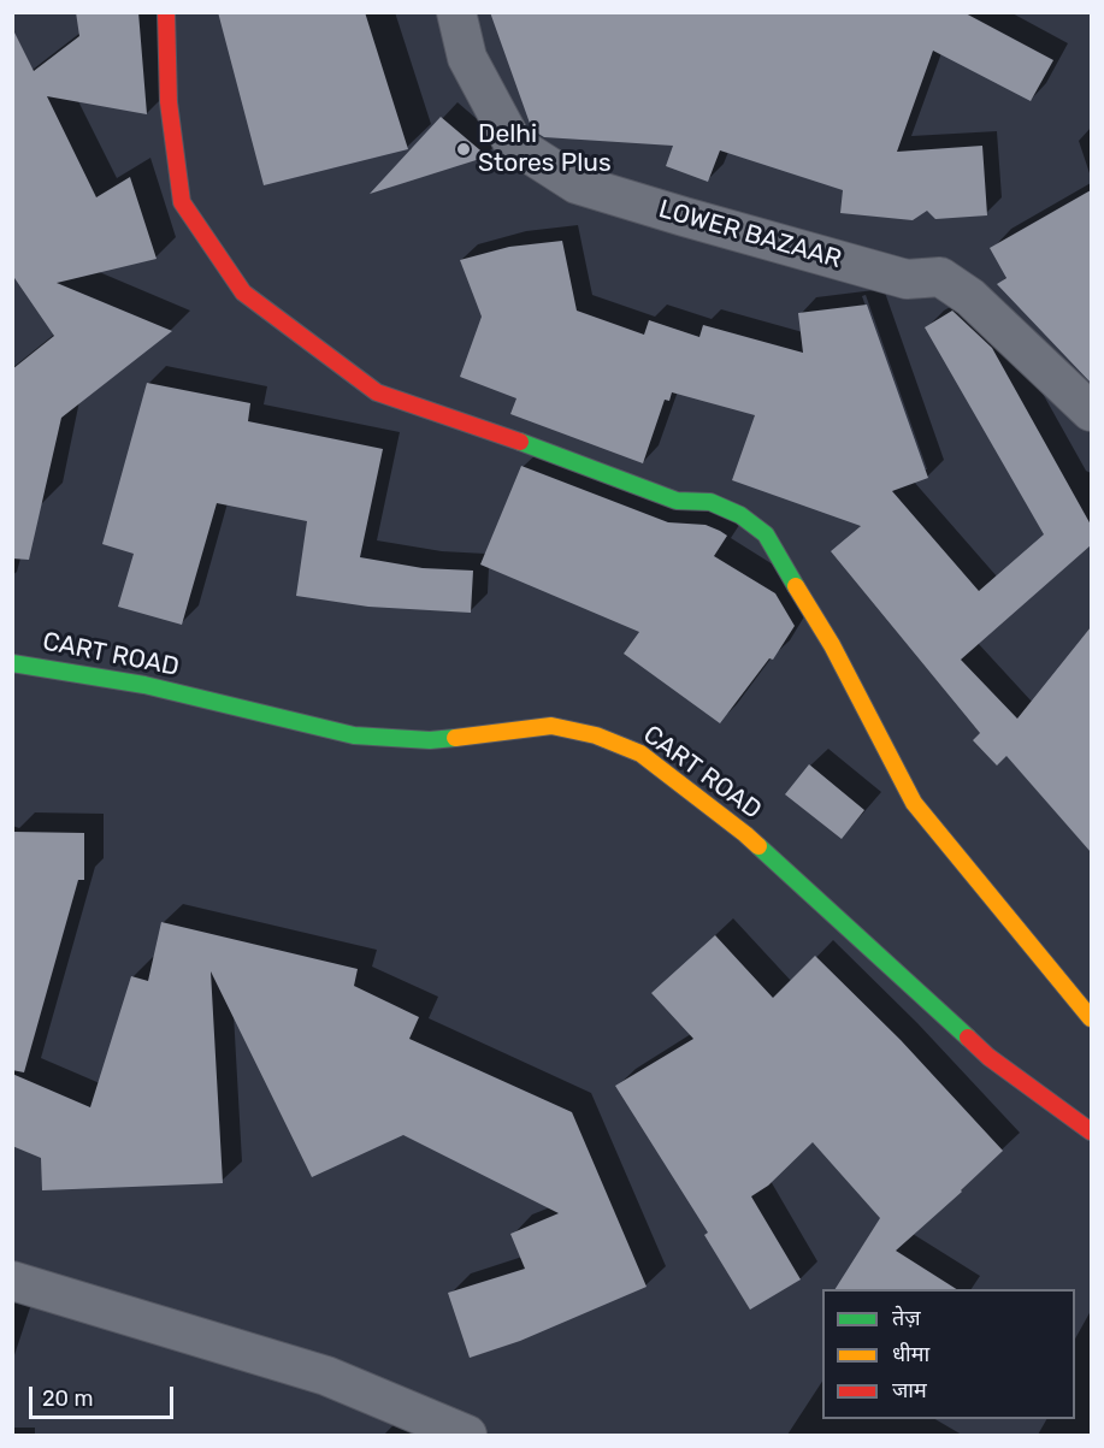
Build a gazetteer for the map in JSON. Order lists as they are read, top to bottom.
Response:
{
  "streets": {
    "street": ["LOWER BAZAAR", "CART ROAD"]
  },
  "places": ["Delhi Stores Plus"],
  "legend": ["तेज़", "धीमा", "जाम"],
  "scale_bar": "20 m"
}
